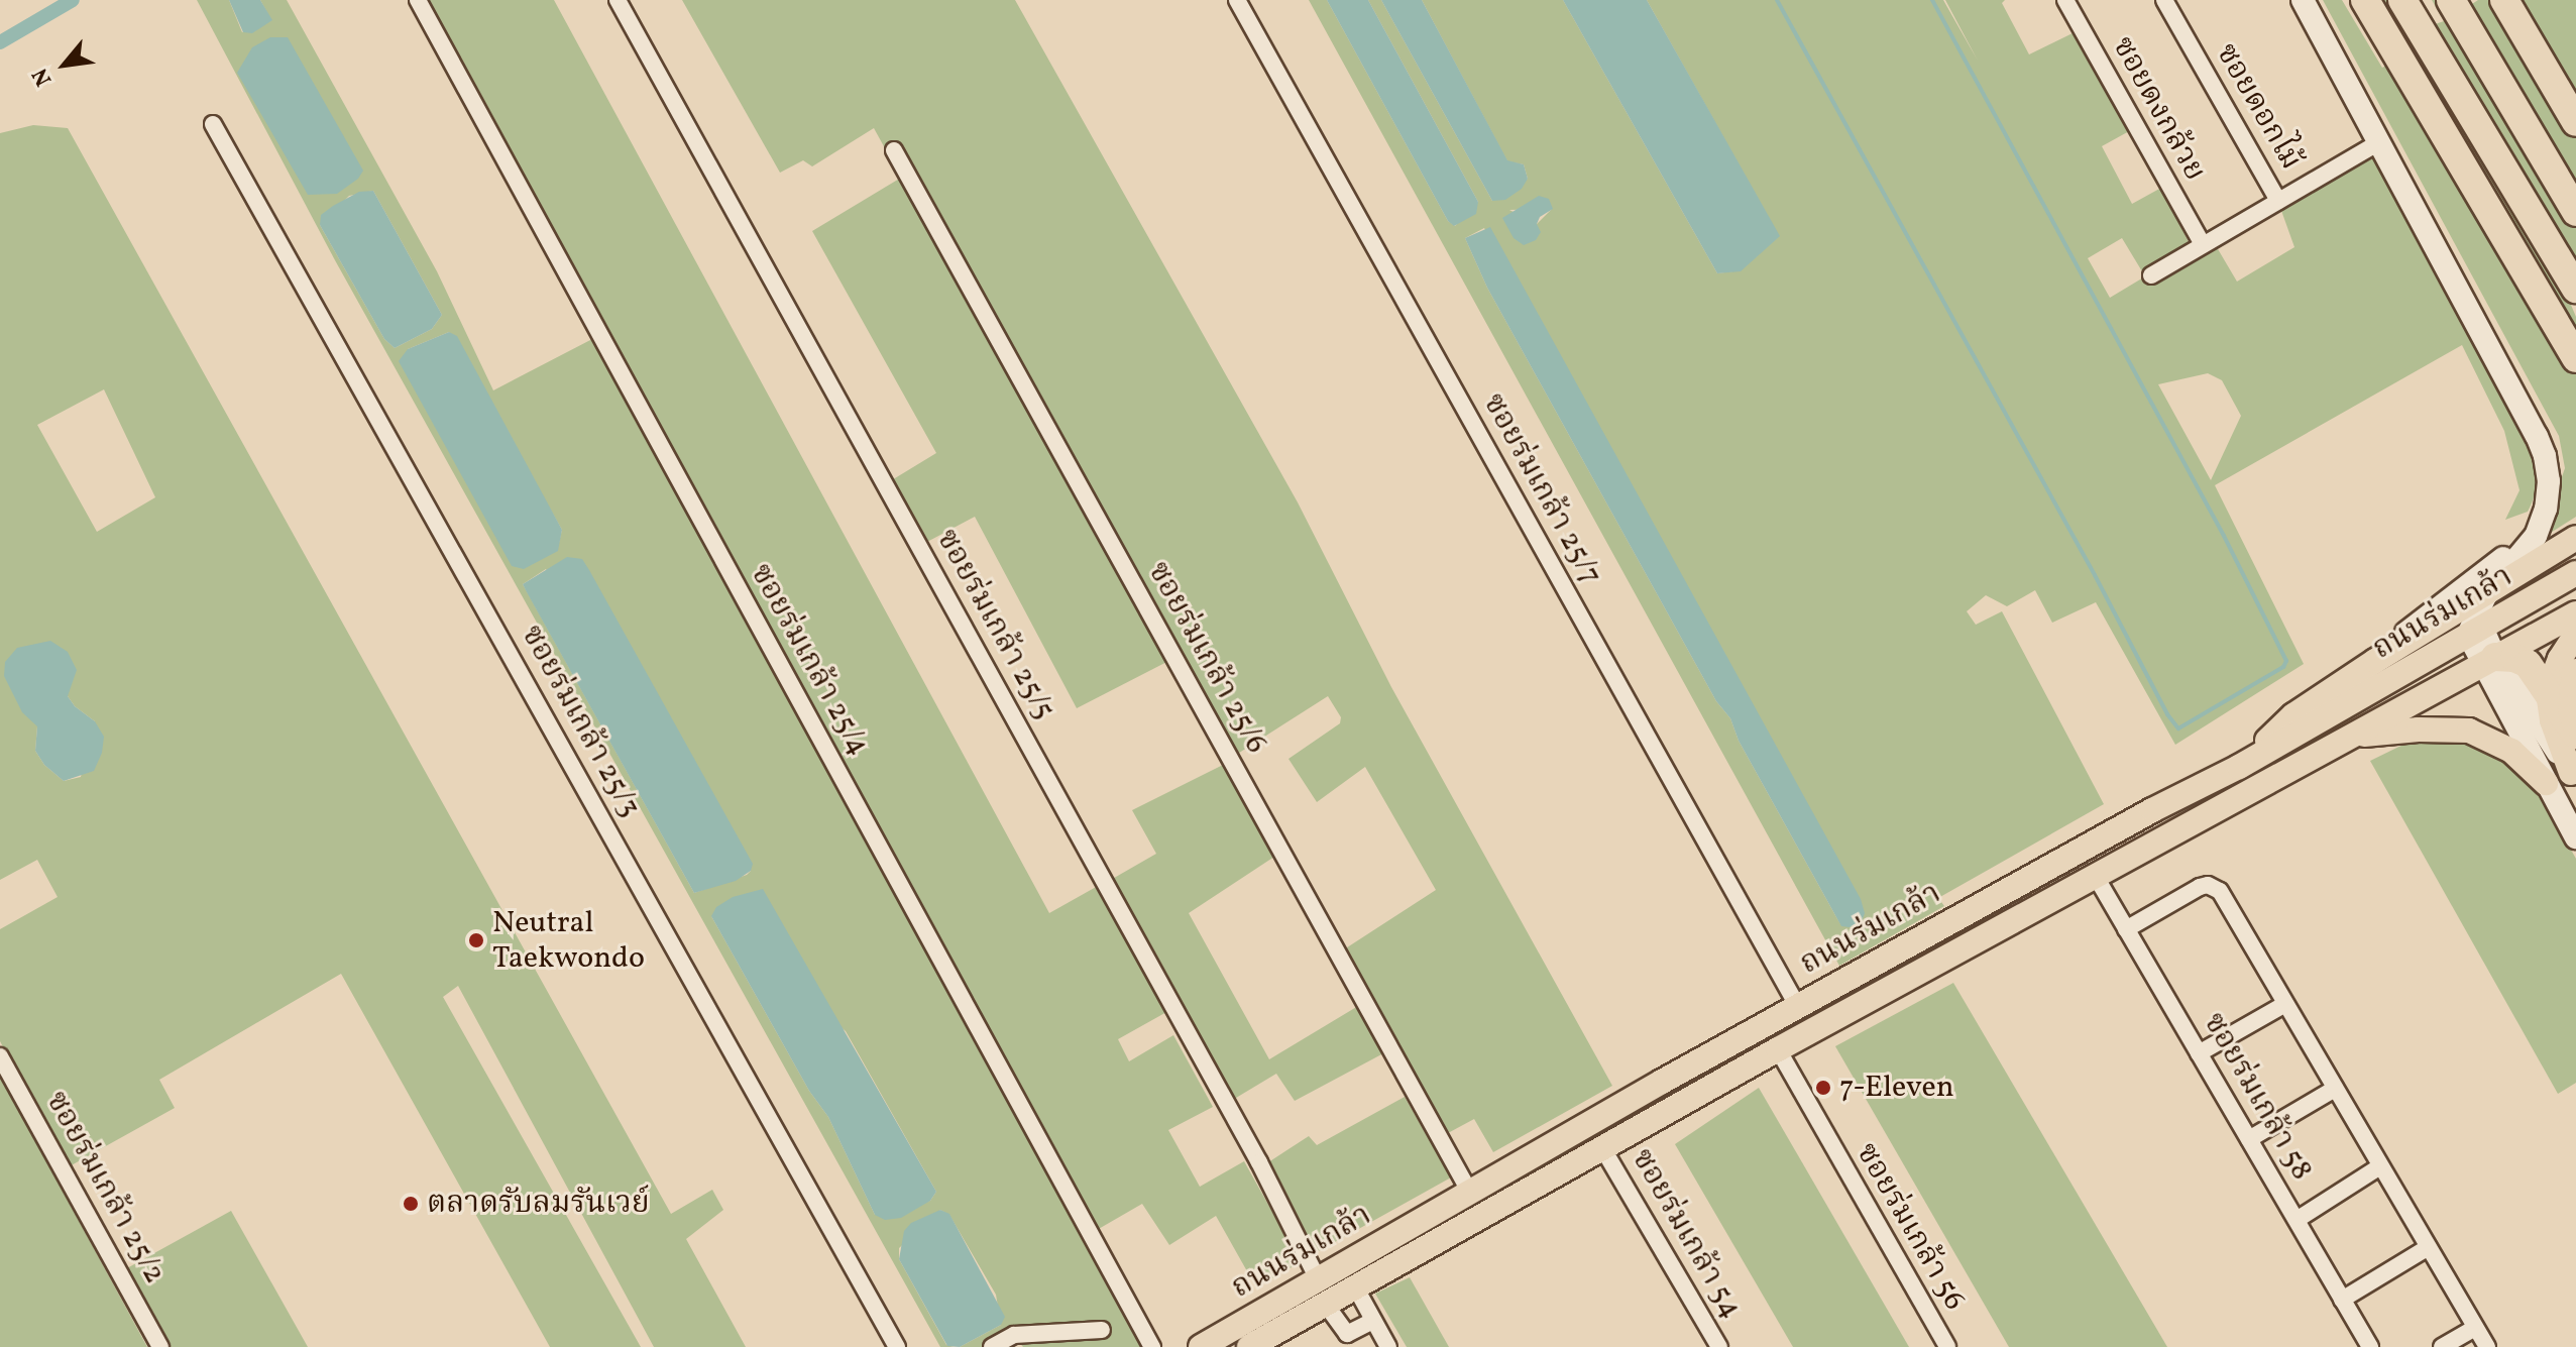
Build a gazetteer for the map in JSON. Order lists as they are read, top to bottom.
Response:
{
  "streets": {
    "main road": ["ถนนร่มเกล้า"],
    "street": [
      "ซอยดอกไม้",
      "ซอยดงกล้วย",
      "ซอยร่มเกล้า 25/7",
      "ซอยร่มเกล้า 25/5",
      "ซอยร่มเกล้า 25/6",
      "ซอยร่มเกล้า 25/4",
      "ซอยร่มเกล้า 25/3",
      "ซอยร่มเกล้า 58",
      "ซอยร่มเกล้า 25/2",
      "ซอยร่มเกล้า 56",
      "ซอยร่มเกล้า 54"
    ]
  },
  "crossings": [
    ["ซอยร่มเกล้า 25/7", "ถนนร่มเกล้า"],
    ["ถนนร่มเกล้า", "ซอยร่มเกล้า 25/5"],
    ["ถนนร่มเกล้า", "ซอยร่มเกล้า 25/6"],
    ["ถนนร่มเกล้า", "ซอยร่มเกล้า 58"],
    ["ถนนร่มเกล้า", "ซอยร่มเกล้า 56"],
    ["ถนนร่มเกล้า", "ซอยร่มเกล้า 54"]
  ],
  "places": ["Neutral Taekwondo", "7-Eleven", "ตลาดรับลมรันเวย์"],
  "north": "bottom left"
}
